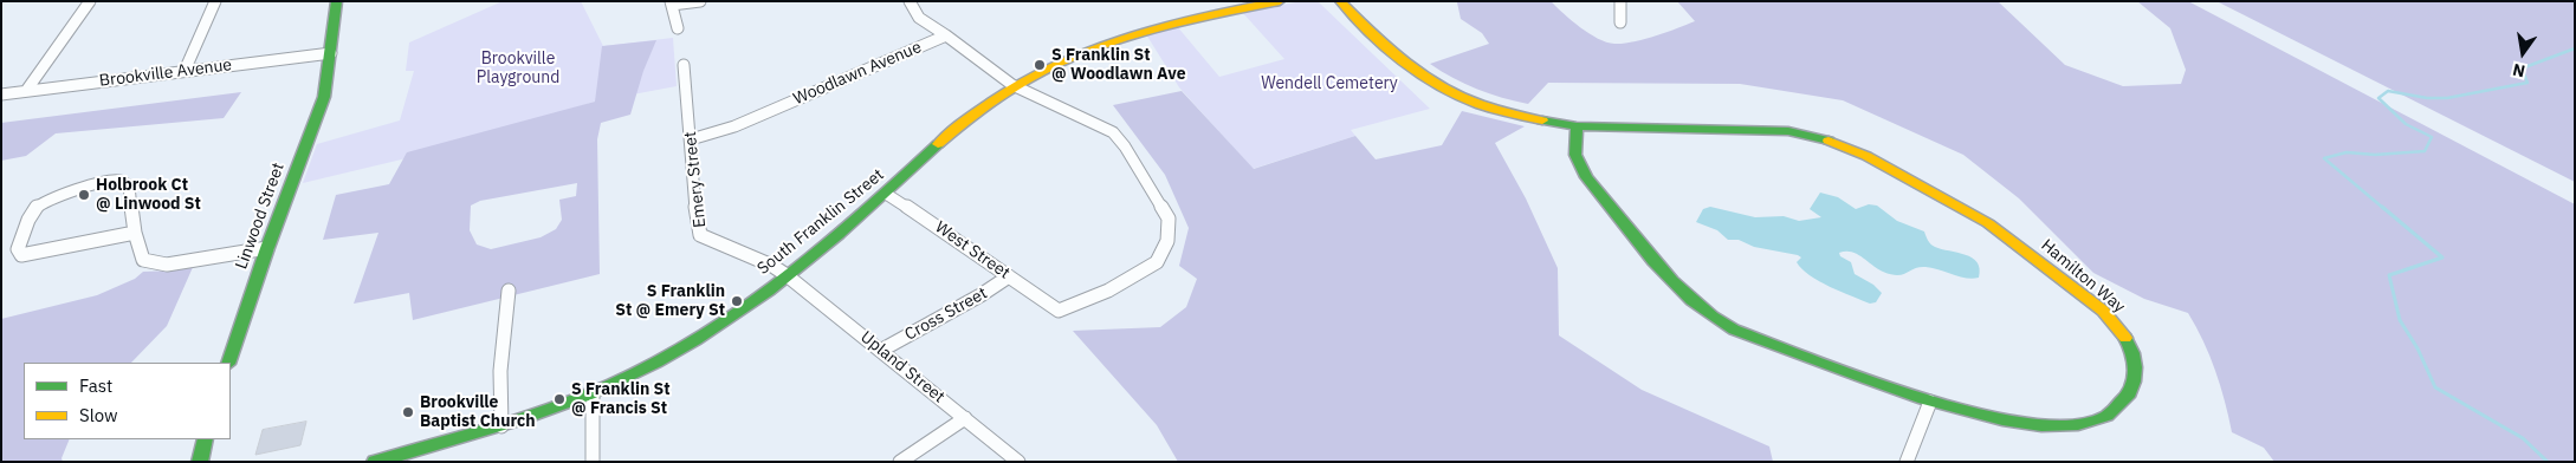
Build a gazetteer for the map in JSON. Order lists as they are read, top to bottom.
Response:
{
  "streets": {
    "main road": ["Linwood Street", "South Franklin Street", "Hamilton Way"],
    "street": [
      "Brookville Avenue",
      "Woodlawn Avenue",
      "Emery Street",
      "West Street",
      "Cross Street",
      "Upland Street"
    ]
  },
  "crossings": [
    ["Brookville Avenue", "Linwood Street"],
    ["Woodlawn Avenue", "Emery Street"],
    ["Emery Street", "South Franklin Street"],
    ["Emery Street", "Upland Street"],
    ["South Franklin Street", "West Street"],
    ["South Franklin Street", "Upland Street"],
    ["West Street", "Cross Street"],
    ["Cross Street", "Upland Street"]
  ],
  "parks": ["Brookville Playground", "Wendell Cemetery"],
  "places": [
    "S Franklin St @ Woodlawn Ave",
    "Holbrook Ct @ Linwood St",
    "S Franklin St @ Emery St",
    "S Franklin St @ Francis St",
    "Brookville Baptist Church"
  ],
  "legend": ["Fast", "Slow"],
  "north": "bottom"
}
